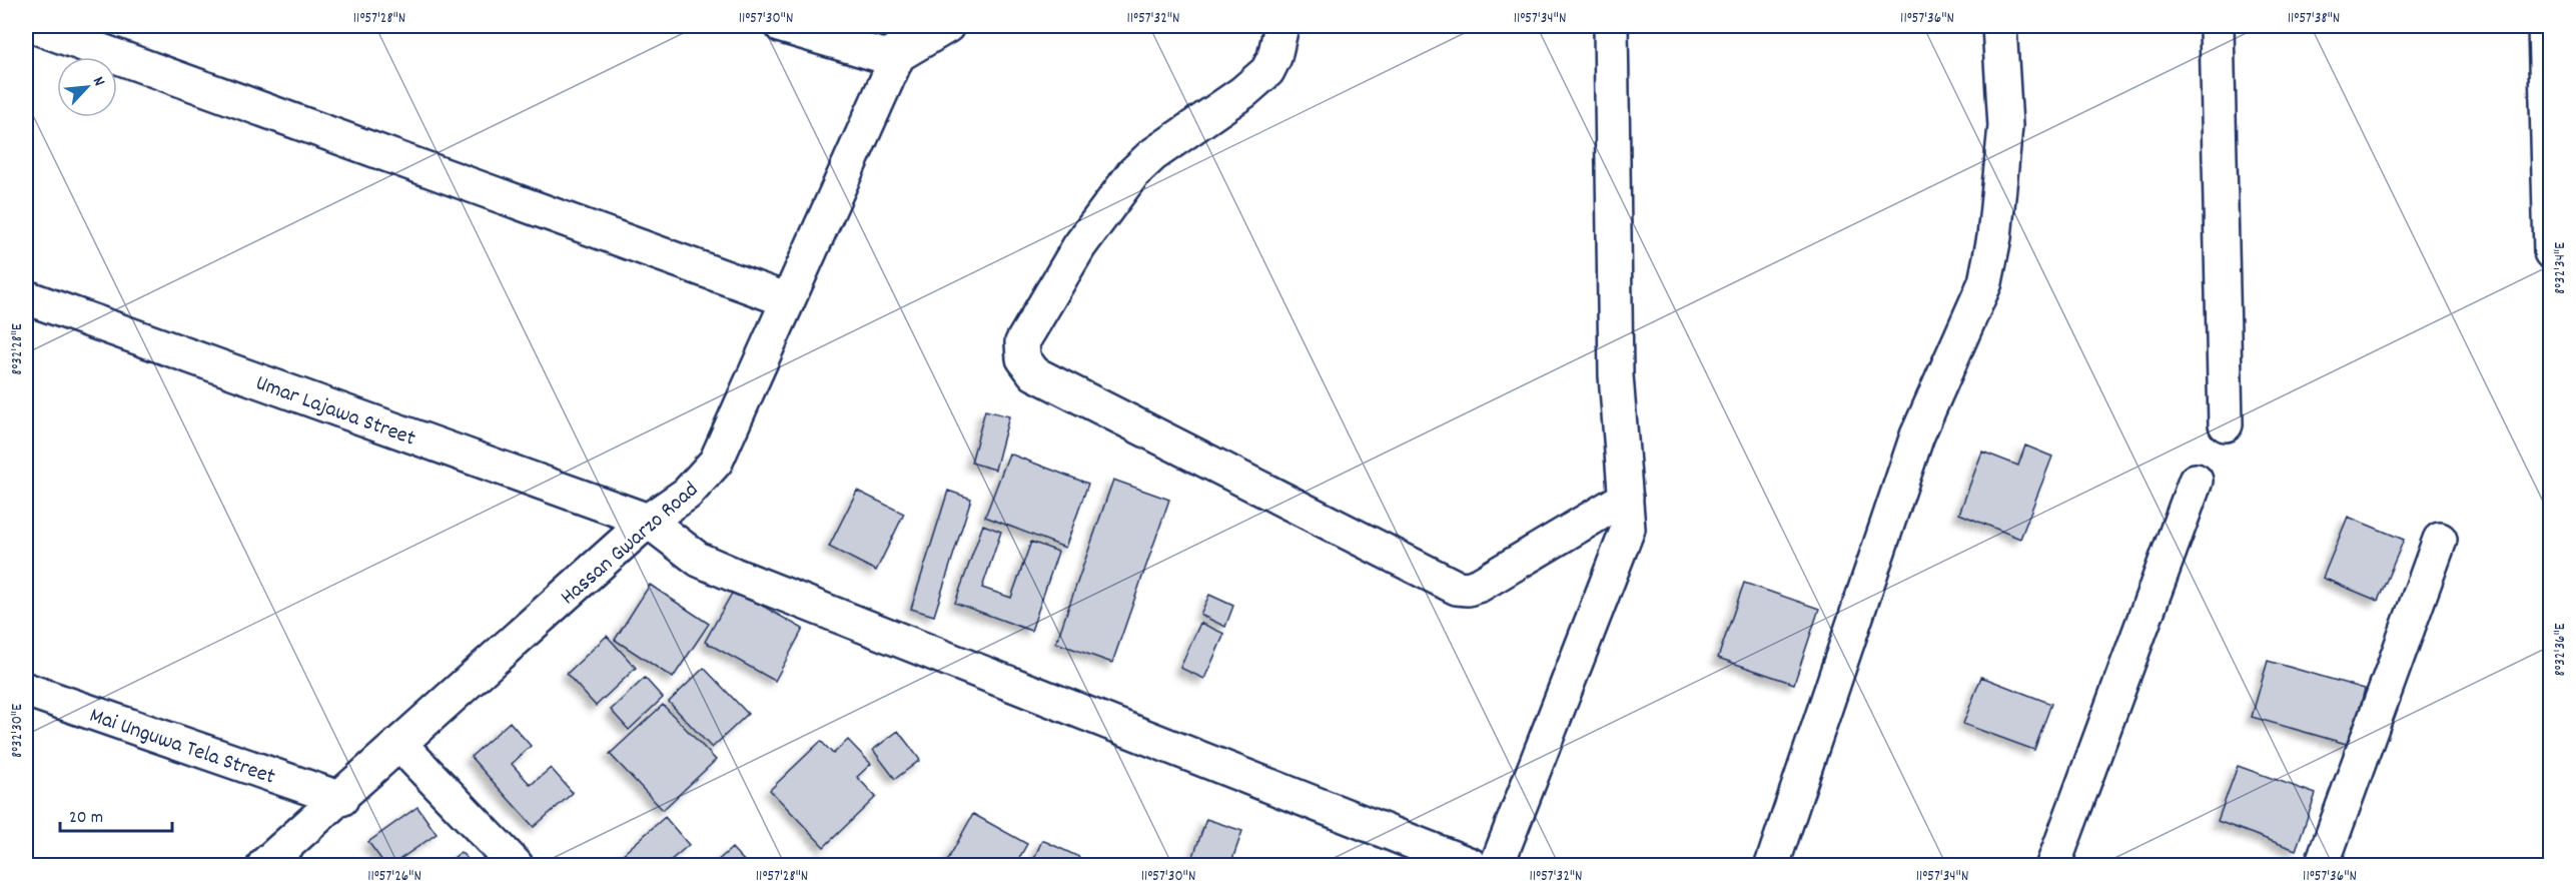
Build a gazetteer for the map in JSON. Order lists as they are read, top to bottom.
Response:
{
  "streets": {
    "street": ["Umar Lajawa Street", "Hassan Gwarzo Road", "Mai Unguwa Tela Street"]
  },
  "crossings": [
    ["Umar Lajawa Street", "Hassan Gwarzo Road"],
    ["Hassan Gwarzo Road", "Mai Unguwa Tela Street"]
  ],
  "scale_bar": "20 m",
  "north": "top right",
  "coordinates": [
    "11°57'28\"N",
    "11°57'30\"N",
    "11°57'32\"N",
    "11°57'34\"N",
    "11°57'36\"N",
    "11°57'38\"N",
    "8°32'34\"E",
    "8°32'28\"E",
    "8°32'36\"E",
    "8°32'30\"E",
    "11°57'26\"N"
  ]
}
